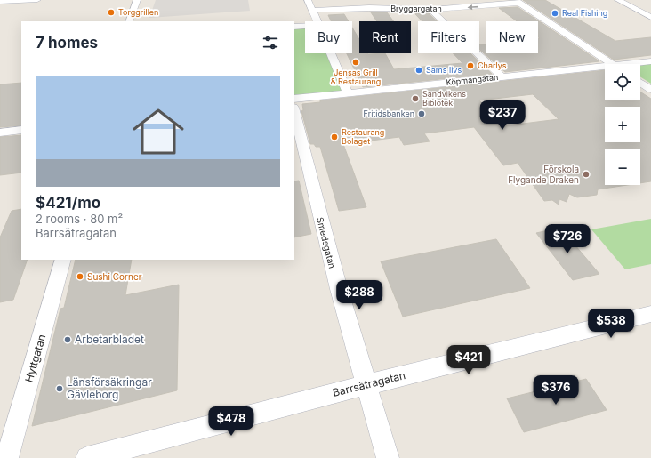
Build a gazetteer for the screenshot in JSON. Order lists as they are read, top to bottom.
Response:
{
  "streets": {
    "street": [
      "Bryggargatan",
      "Köpmangatan",
      "Smedsgatan",
      "Hyttgatan",
      "Barrsätragatan"
    ]
  },
  "crossings": [
    ["Smedsgatan", "Barrsätragatan"]
  ],
  "one_way": ["Bryggargatan"],
  "places": [
    "Torggrillen",
    "Real Fishing",
    "Jensas Grill & Restaurang",
    "Charlys",
    "Sams livs",
    "Sandvikens Biblotek",
    "Fritidsbanken",
    "Restaurang Bolaget",
    "Förskola Flygande Draken",
    "Sushi Corner",
    "Arbetarbladet",
    "Länsförsäkringar Gävleborg"
  ],
  "page": {
    "chip": [
      "Buy",
      "Rent",
      "Filters",
      "New"
    ],
    "heading": "7 homes",
    "map_buttons": ["+", "−"],
    "list": [
      {
        "name": "$421/mo",
        "note": "2 rooms · 80 m² · Barrsätragatan"
      }
    ],
    "price": [
      "$237",
      "$726",
      "$288",
      "$538",
      "$421",
      "$376",
      "$478"
    ]
  }
}
